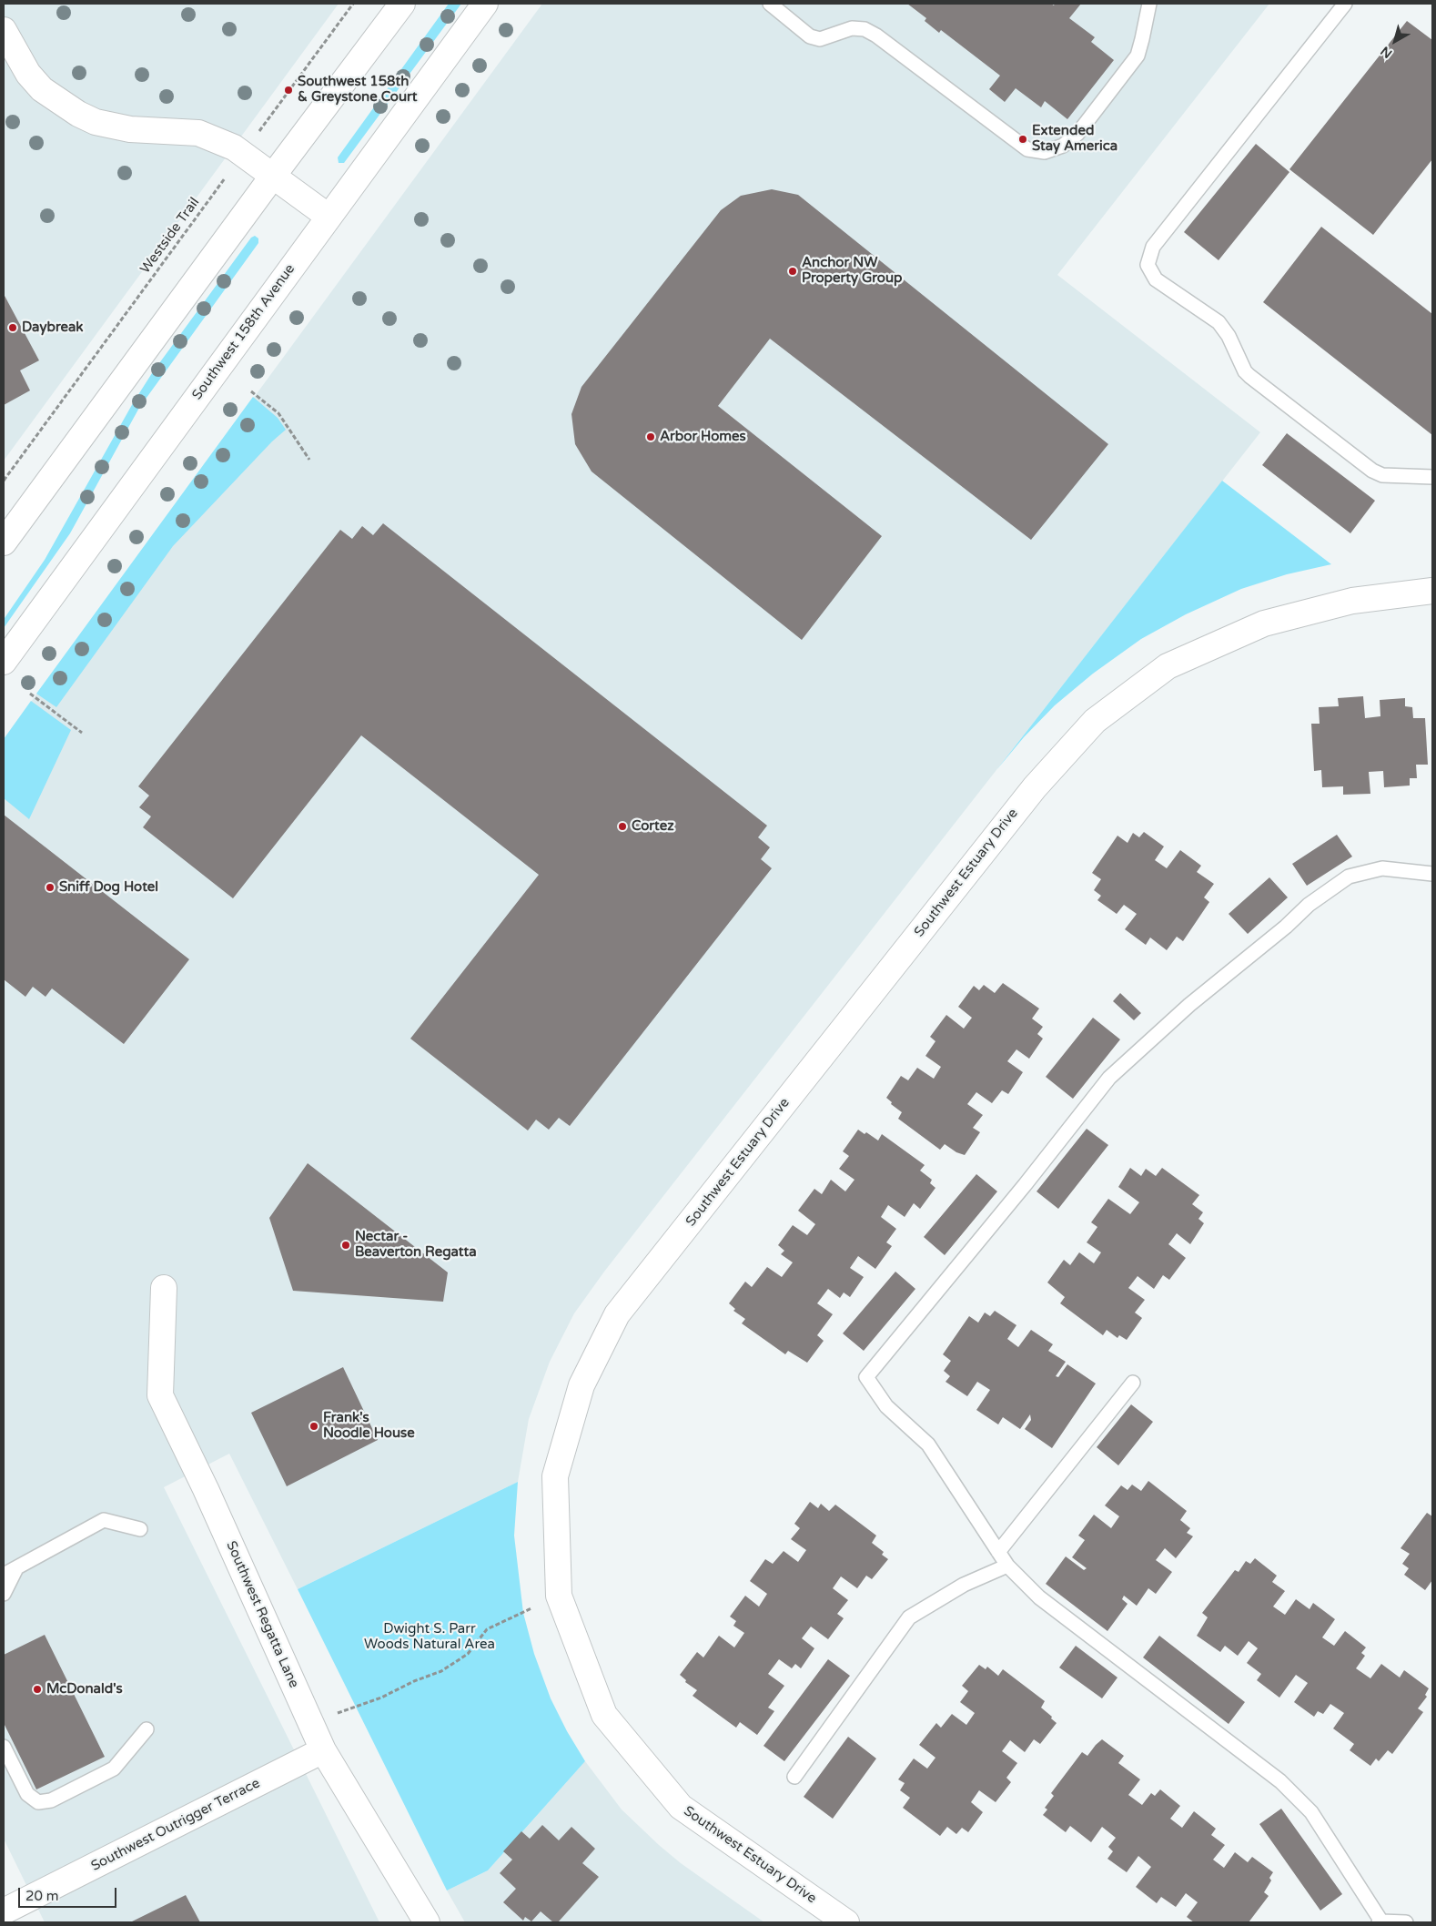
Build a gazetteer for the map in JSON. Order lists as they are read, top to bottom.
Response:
{
  "streets": {
    "street": [
      "Southwest 158th Avenue",
      "Southwest Estuary Drive",
      "Southwest Regatta Lane",
      "Southwest Outrigger Terrace"
    ],
    "path": ["Westside Trail"]
  },
  "crossings": [
    ["Southwest Regatta Lane", "Southwest Outrigger Terrace"]
  ],
  "parks": ["Dwight S. Parr Woods Natural Area"],
  "places": [
    "Southwest 158th & Greystone Court",
    "Extended Stay America",
    "Anchor NW Property Group",
    "Daybreak",
    "Arbor Homes",
    "Cortez",
    "Sniff Dog Hotel",
    "Nectar - Beaverton Regatta",
    "Frank's Noodle House",
    "McDonald's"
  ],
  "scale_bar": "20 m",
  "north": "bottom left"
}
